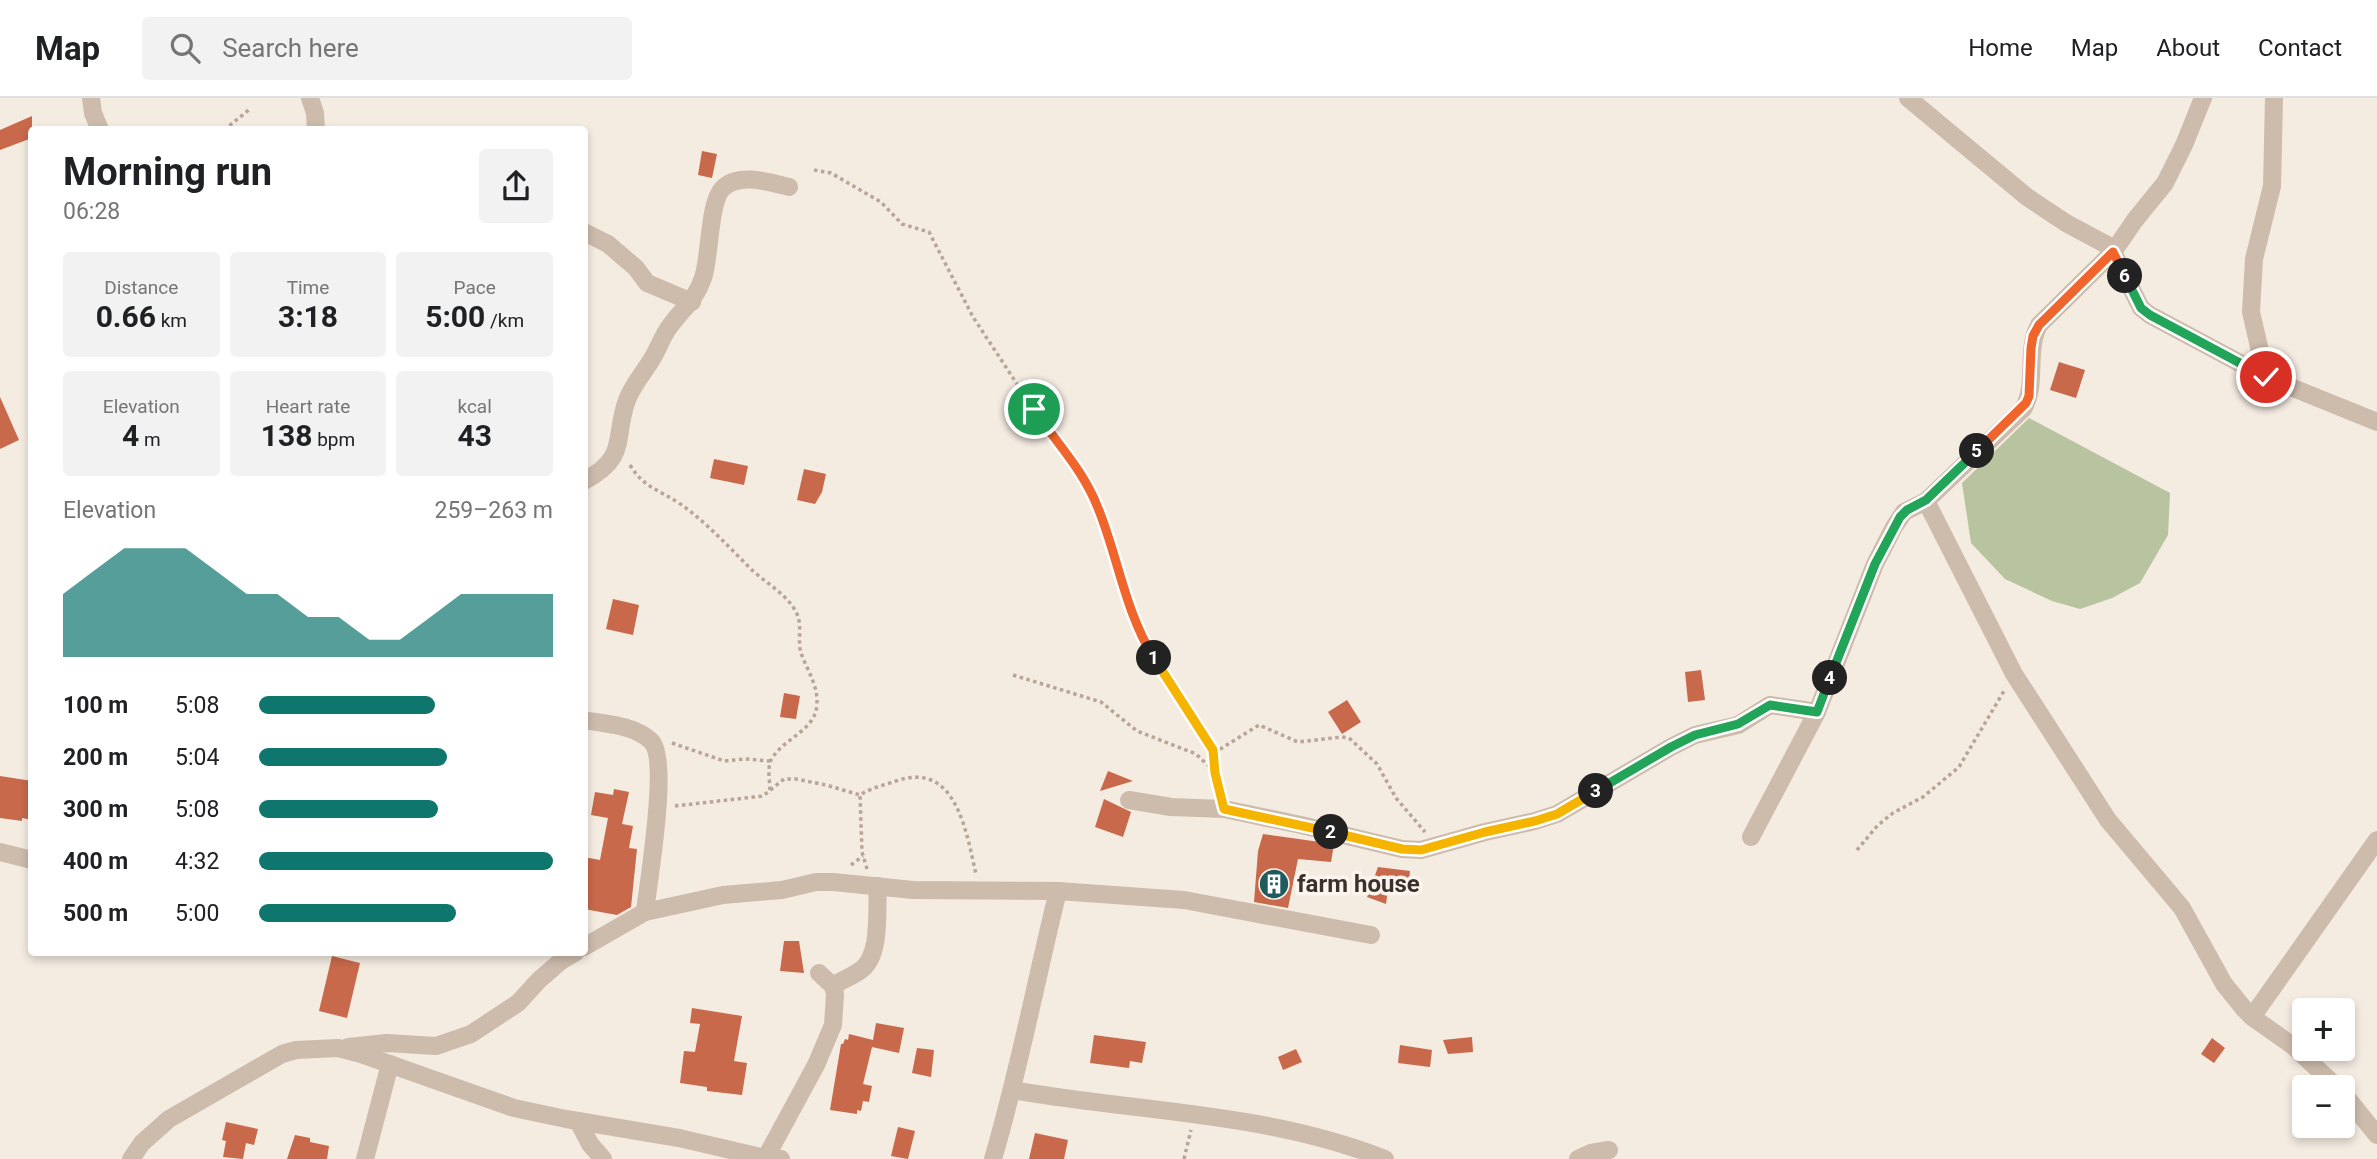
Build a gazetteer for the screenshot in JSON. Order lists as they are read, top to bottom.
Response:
{
  "places": {
    "building": ["farm house"]
  },
  "page": {
    "header": "Map",
    "search": "Search here",
    "nav": [
      "Home",
      "Map",
      "About",
      "Contact"
    ],
    "heading": ["Morning run", "06:28"],
    "stats": [
      ["Distance", "0.66 km"],
      ["Time", "3:18"],
      ["Pace", "5:00 /km"],
      ["Elevation", "4 m"],
      ["Heart rate", "138 bpm"],
      ["kcal", "43"]
    ],
    "pins": [
      "6",
      "5",
      "1",
      "4",
      "3",
      "2"
    ],
    "chart": ["Elevation", "259–263 m"],
    "list": [
      {
        "name": "100 m",
        "note": "5:08"
      },
      {
        "name": "200 m",
        "note": "5:04"
      },
      {
        "name": "300 m",
        "note": "5:08"
      },
      {
        "name": "400 m",
        "note": "4:32"
      },
      {
        "name": "500 m",
        "note": "5:00"
      }
    ],
    "map_buttons": ["+", "−"]
  }
}
